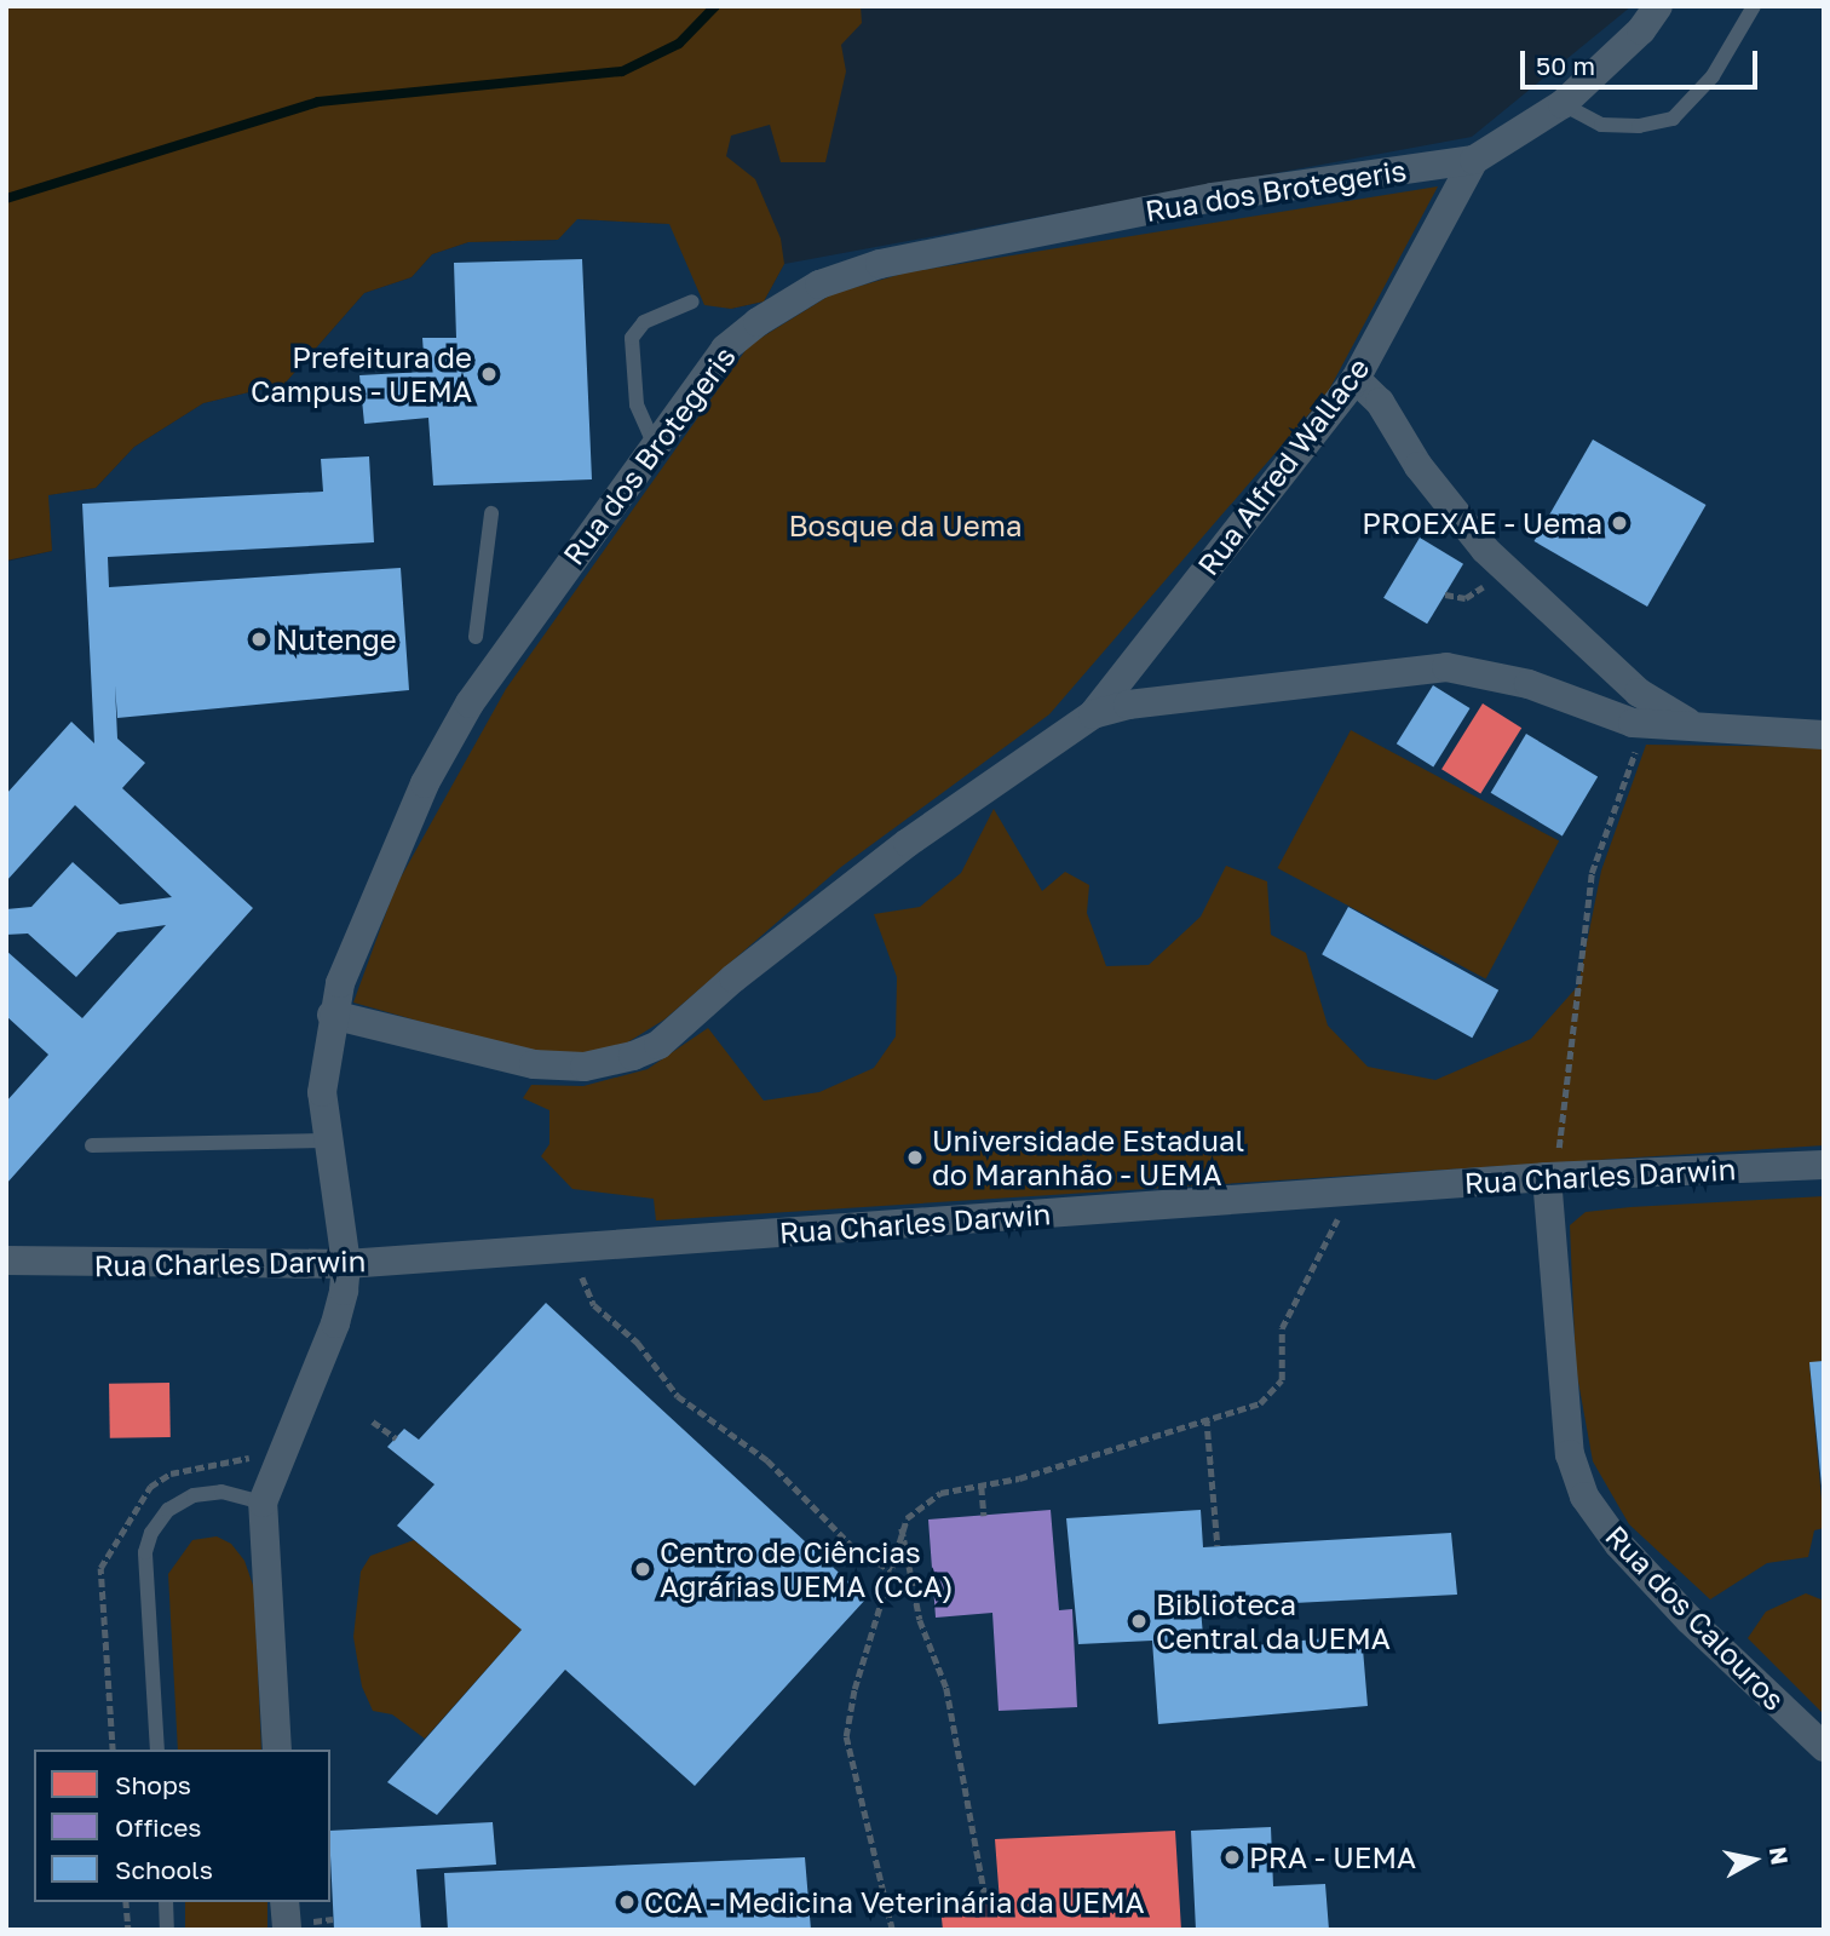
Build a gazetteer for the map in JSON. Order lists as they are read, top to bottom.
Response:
{
  "streets": {
    "street": [
      "Rua dos Brotegeris",
      "Rua Alfred Wallace",
      "Rua Charles Darwin",
      "Rua dos Calouros"
    ]
  },
  "crossings": [
    ["Rua dos Brotegeris", "Rua Alfred Wallace"],
    ["Rua dos Brotegeris", "Rua Charles Darwin"],
    ["Rua Charles Darwin", "Rua dos Calouros"]
  ],
  "parks": ["Bosque da Uema"],
  "places": [
    "Prefeitura de Campus - UEMA",
    "PROEXAE - Uema",
    "Nutenge",
    "Universidade Estadual do Maranhão - UEMA",
    "Centro de Ciências Agrárias UEMA (CCA)",
    "Biblioteca Central da UEMA",
    "PRA - UEMA",
    "CCA - Medicina Veterinária da UEMA"
  ],
  "legend": ["Shops", "Offices", "Schools"],
  "scale_bar": "50 m",
  "north": "right"
}
